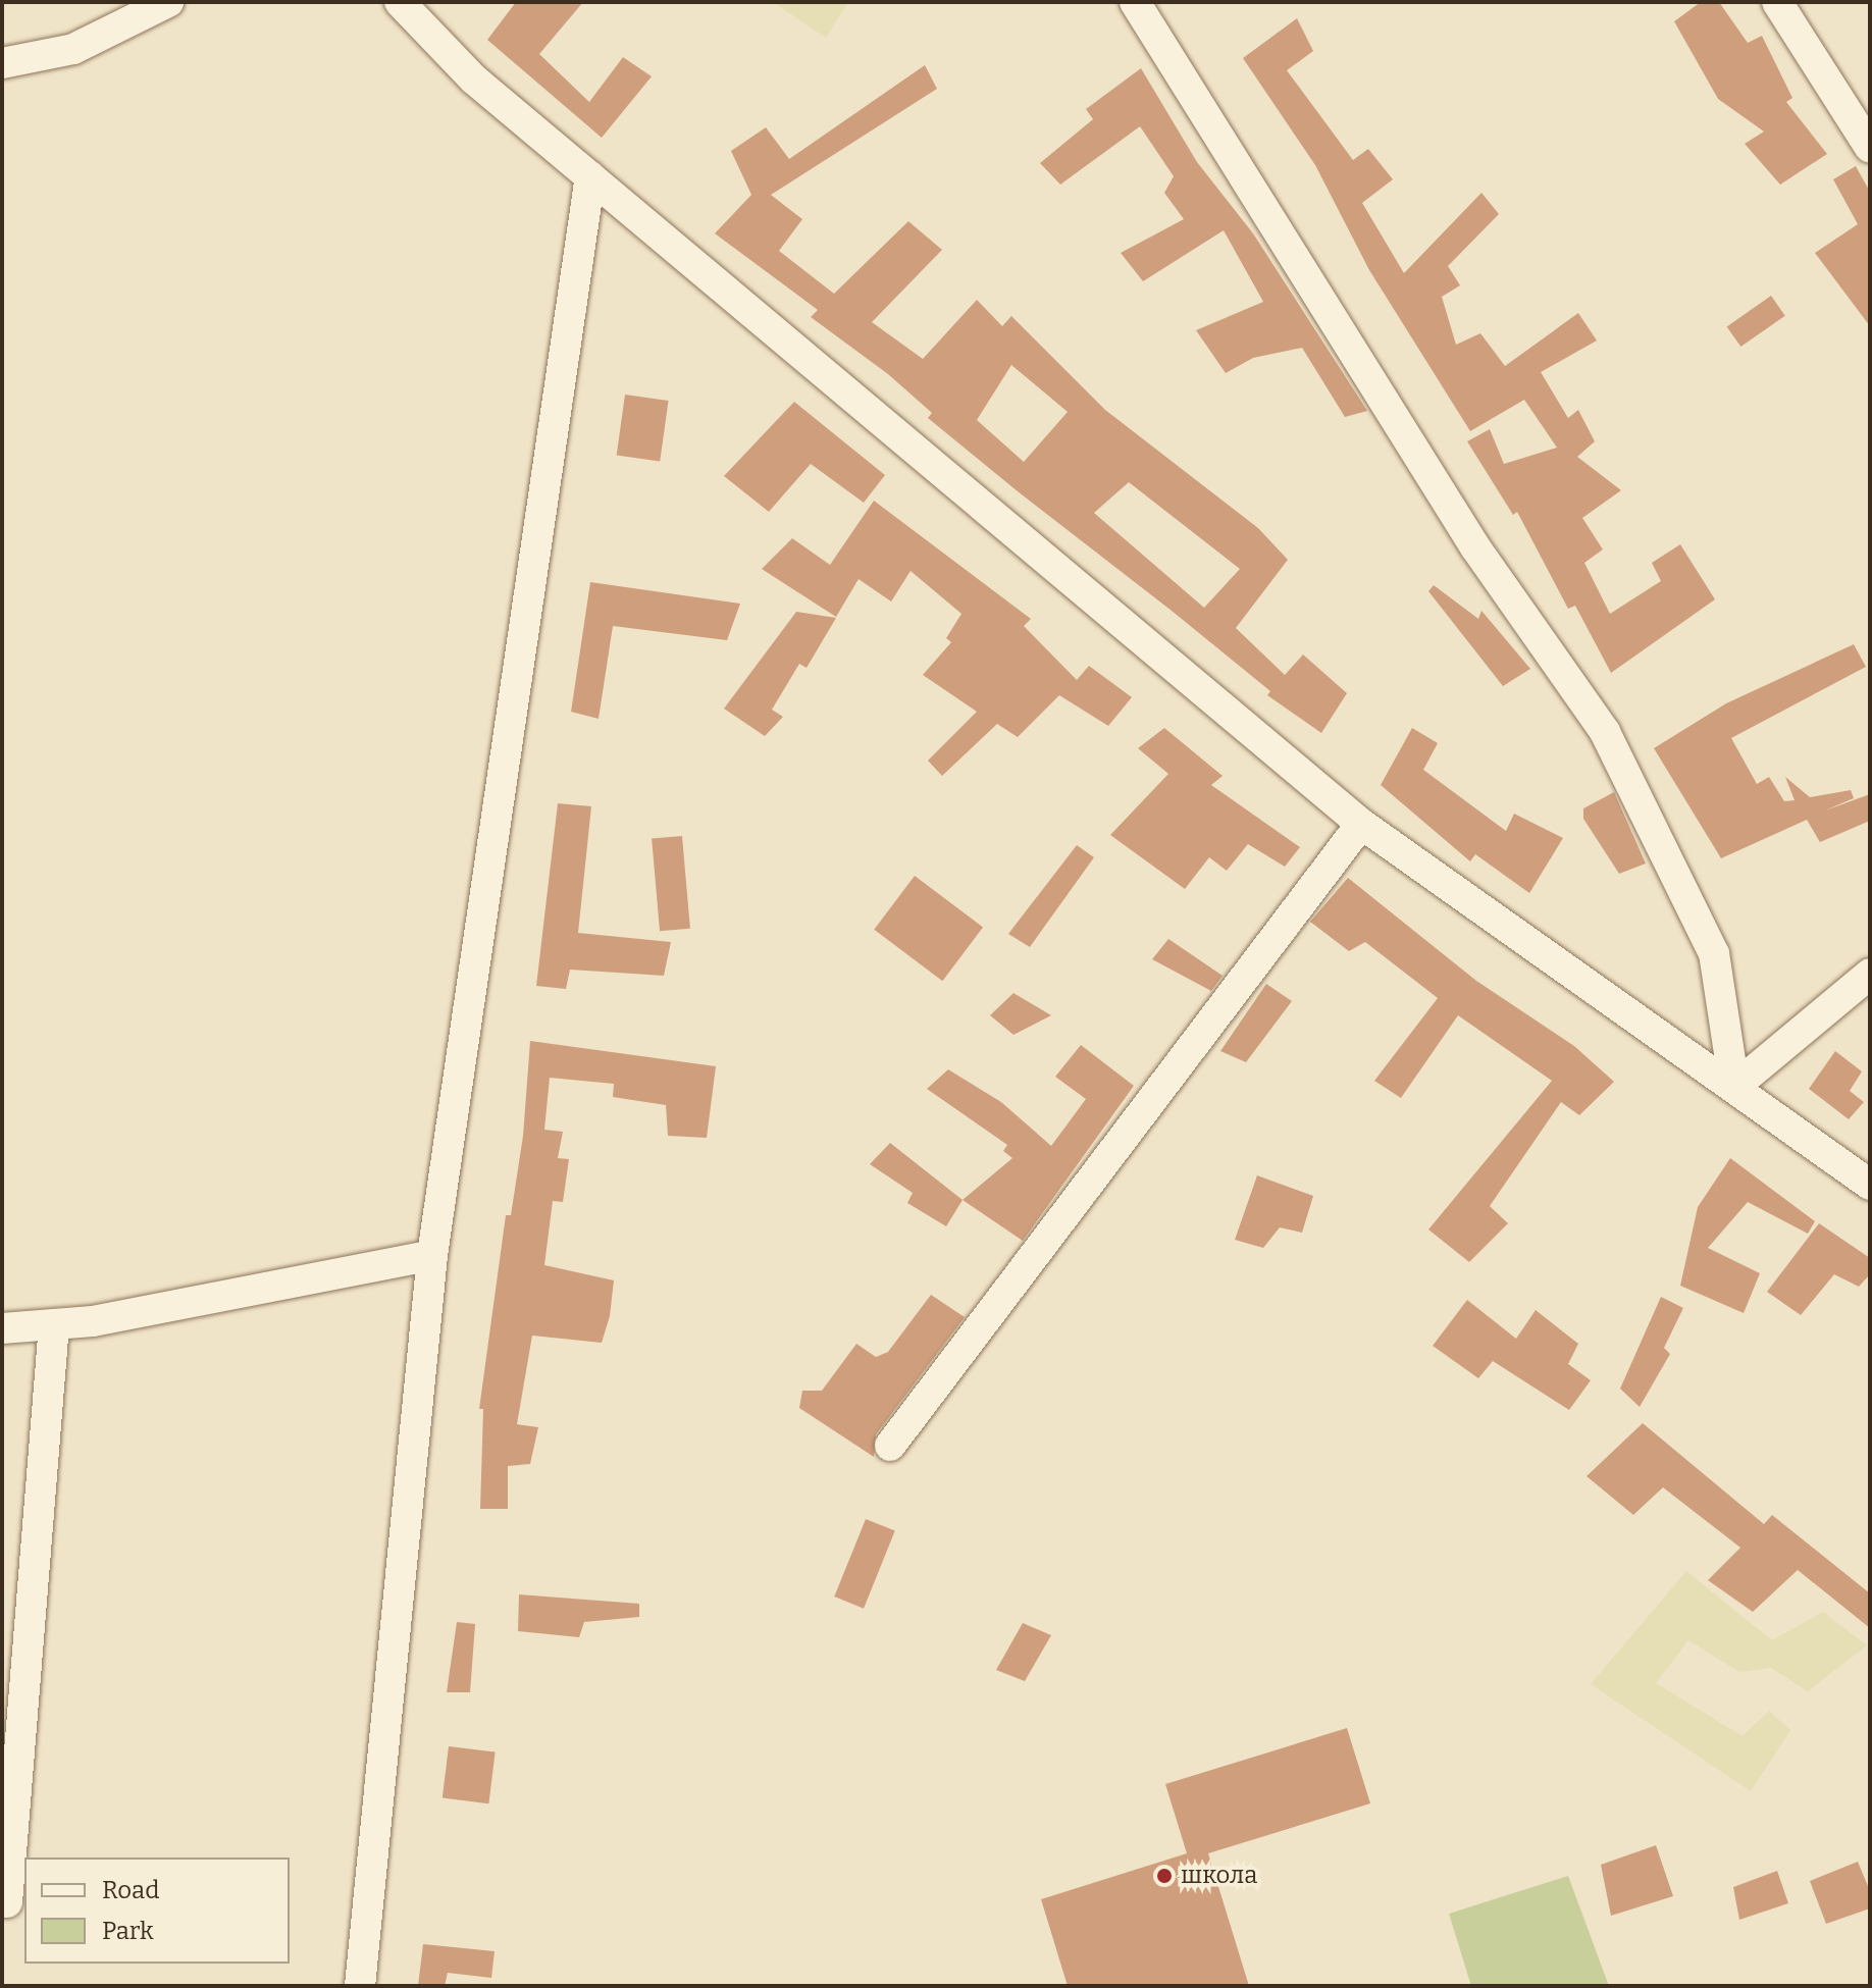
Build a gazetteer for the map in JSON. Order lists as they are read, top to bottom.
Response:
{
  "places": ["школа"],
  "legend": ["Road", "Park"]
}
